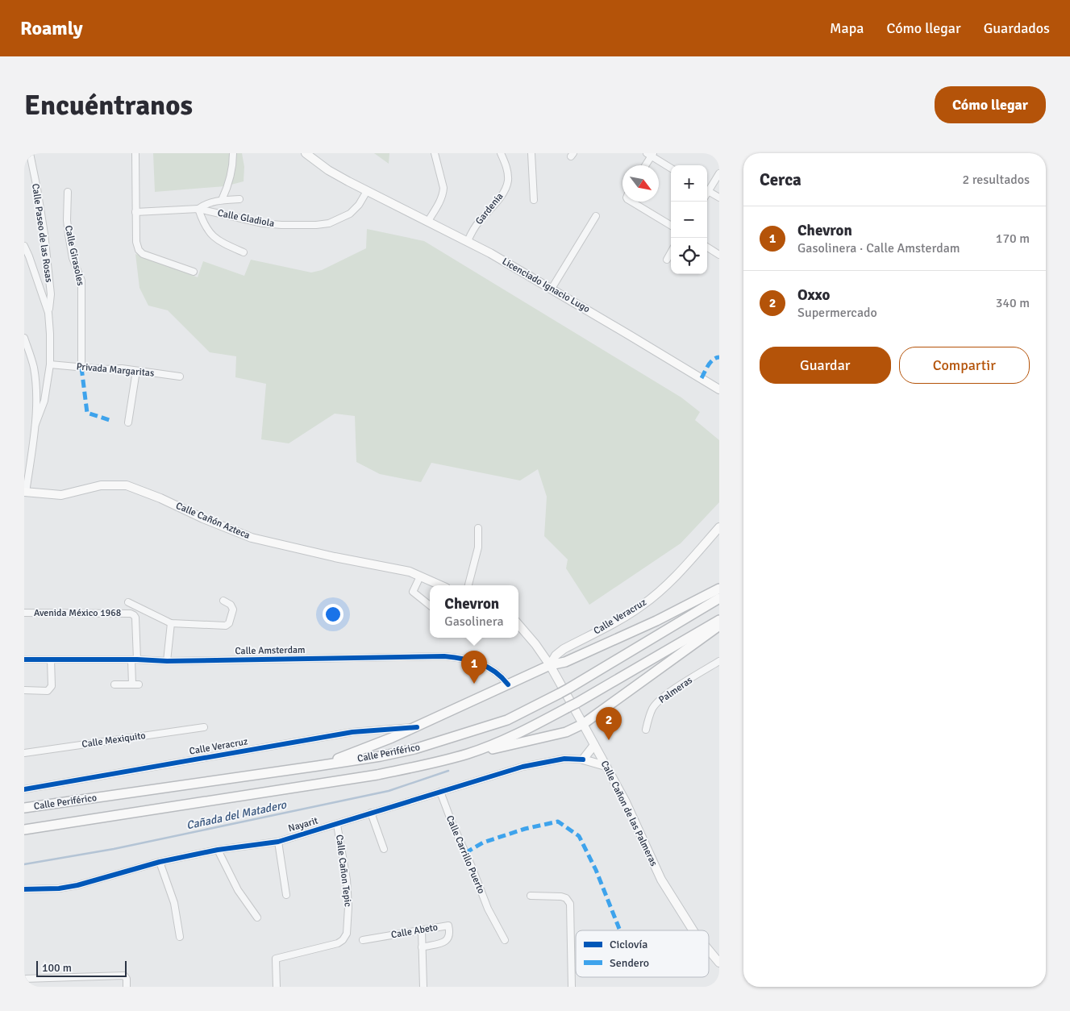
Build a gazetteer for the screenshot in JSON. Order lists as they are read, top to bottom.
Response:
{
  "streets": {
    "highway": ["Calle Periférico"],
    "main road": [
      "Licenciado Ignacio Lugo",
      "Calle Cañón Azteca",
      "Calle Veracruz",
      "Calle Cañon de las Palmeras"
    ],
    "street": [
      "Gardenia",
      "Calle Gladiola",
      "Calle Paseo de las Rosas",
      "Calle Girasoles",
      "Privada Margaritas",
      "Avenida México 1968",
      "Calle Amsterdam",
      "Palmeras",
      "Calle Mexiquito",
      "Nayarit",
      "Calle Carrillo Puerto",
      "Calle Cañon Tepic",
      "Calle Abeto"
    ]
  },
  "crossings": [
    ["Gardenia", "Licenciado Ignacio Lugo"],
    ["Calle Gladiola", "Licenciado Ignacio Lugo"],
    ["Calle Girasoles", "Privada Margaritas"],
    ["Avenida México 1968", "Calle Amsterdam"],
    ["Calle Veracruz", "Calle Cañon de las Palmeras"],
    ["Nayarit", "Calle Carrillo Puerto"],
    ["Nayarit", "Calle Cañon Tepic"]
  ],
  "water": ["Cañada del Matadero"],
  "legend": ["Ciclovía", "Sendero"],
  "scale_bar": "100 m",
  "north": "bottom right",
  "page": {
    "header": "Roamly",
    "nav": ["Mapa", "Cómo llegar", "Guardados"],
    "buttons": [
      "Cómo llegar",
      ["Guardar", "Compartir"]
    ],
    "title": "Encuéntranos",
    "heading": ["Cerca", "2 resultados"],
    "map_buttons": ["+", "−"],
    "list": [
      {
        "mark": "1",
        "name": "Chevron",
        "note": "Gasolinera · Calle Amsterdam",
        "value": "170 m"
      },
      {
        "mark": "2",
        "name": "Oxxo",
        "note": "Supermercado",
        "value": "340 m"
      }
    ],
    "popup": ["Chevron", "Gasolinera"],
    "pins": ["1", "2"],
    "scale": "100 m"
  }
}
